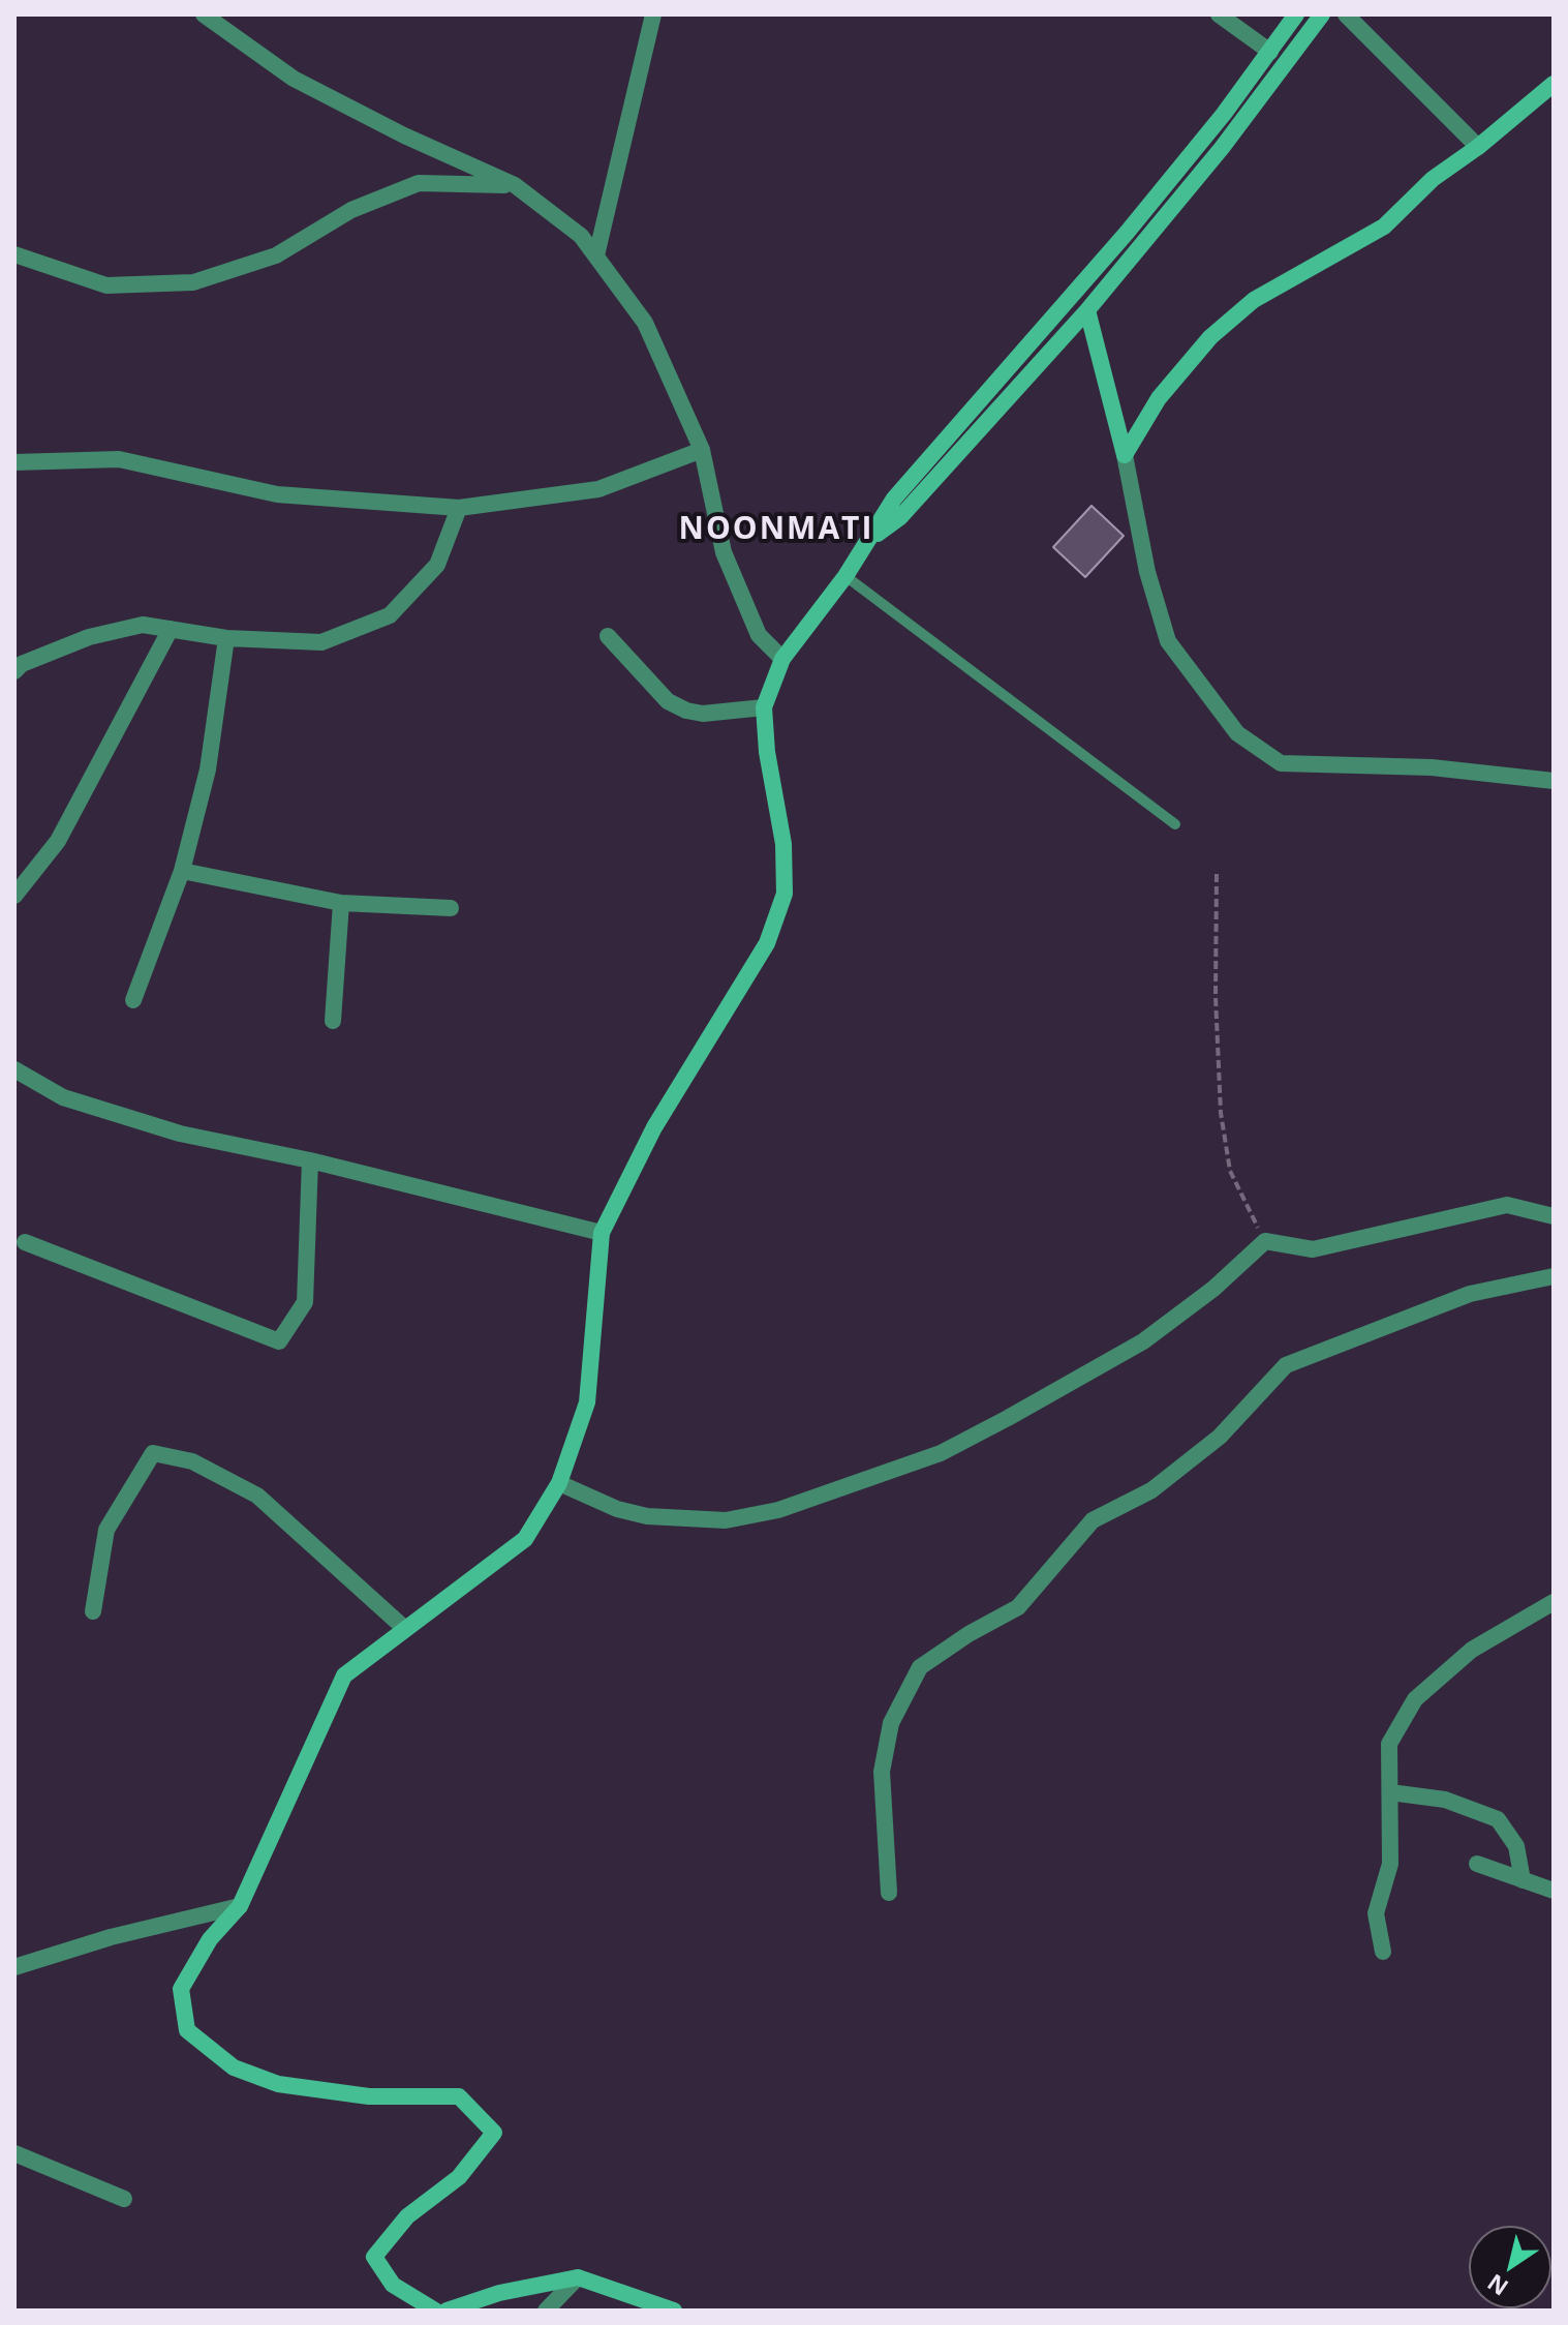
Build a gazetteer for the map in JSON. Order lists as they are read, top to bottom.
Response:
{
  "districts": ["NOONMATI"],
  "north": "bottom left"
}
